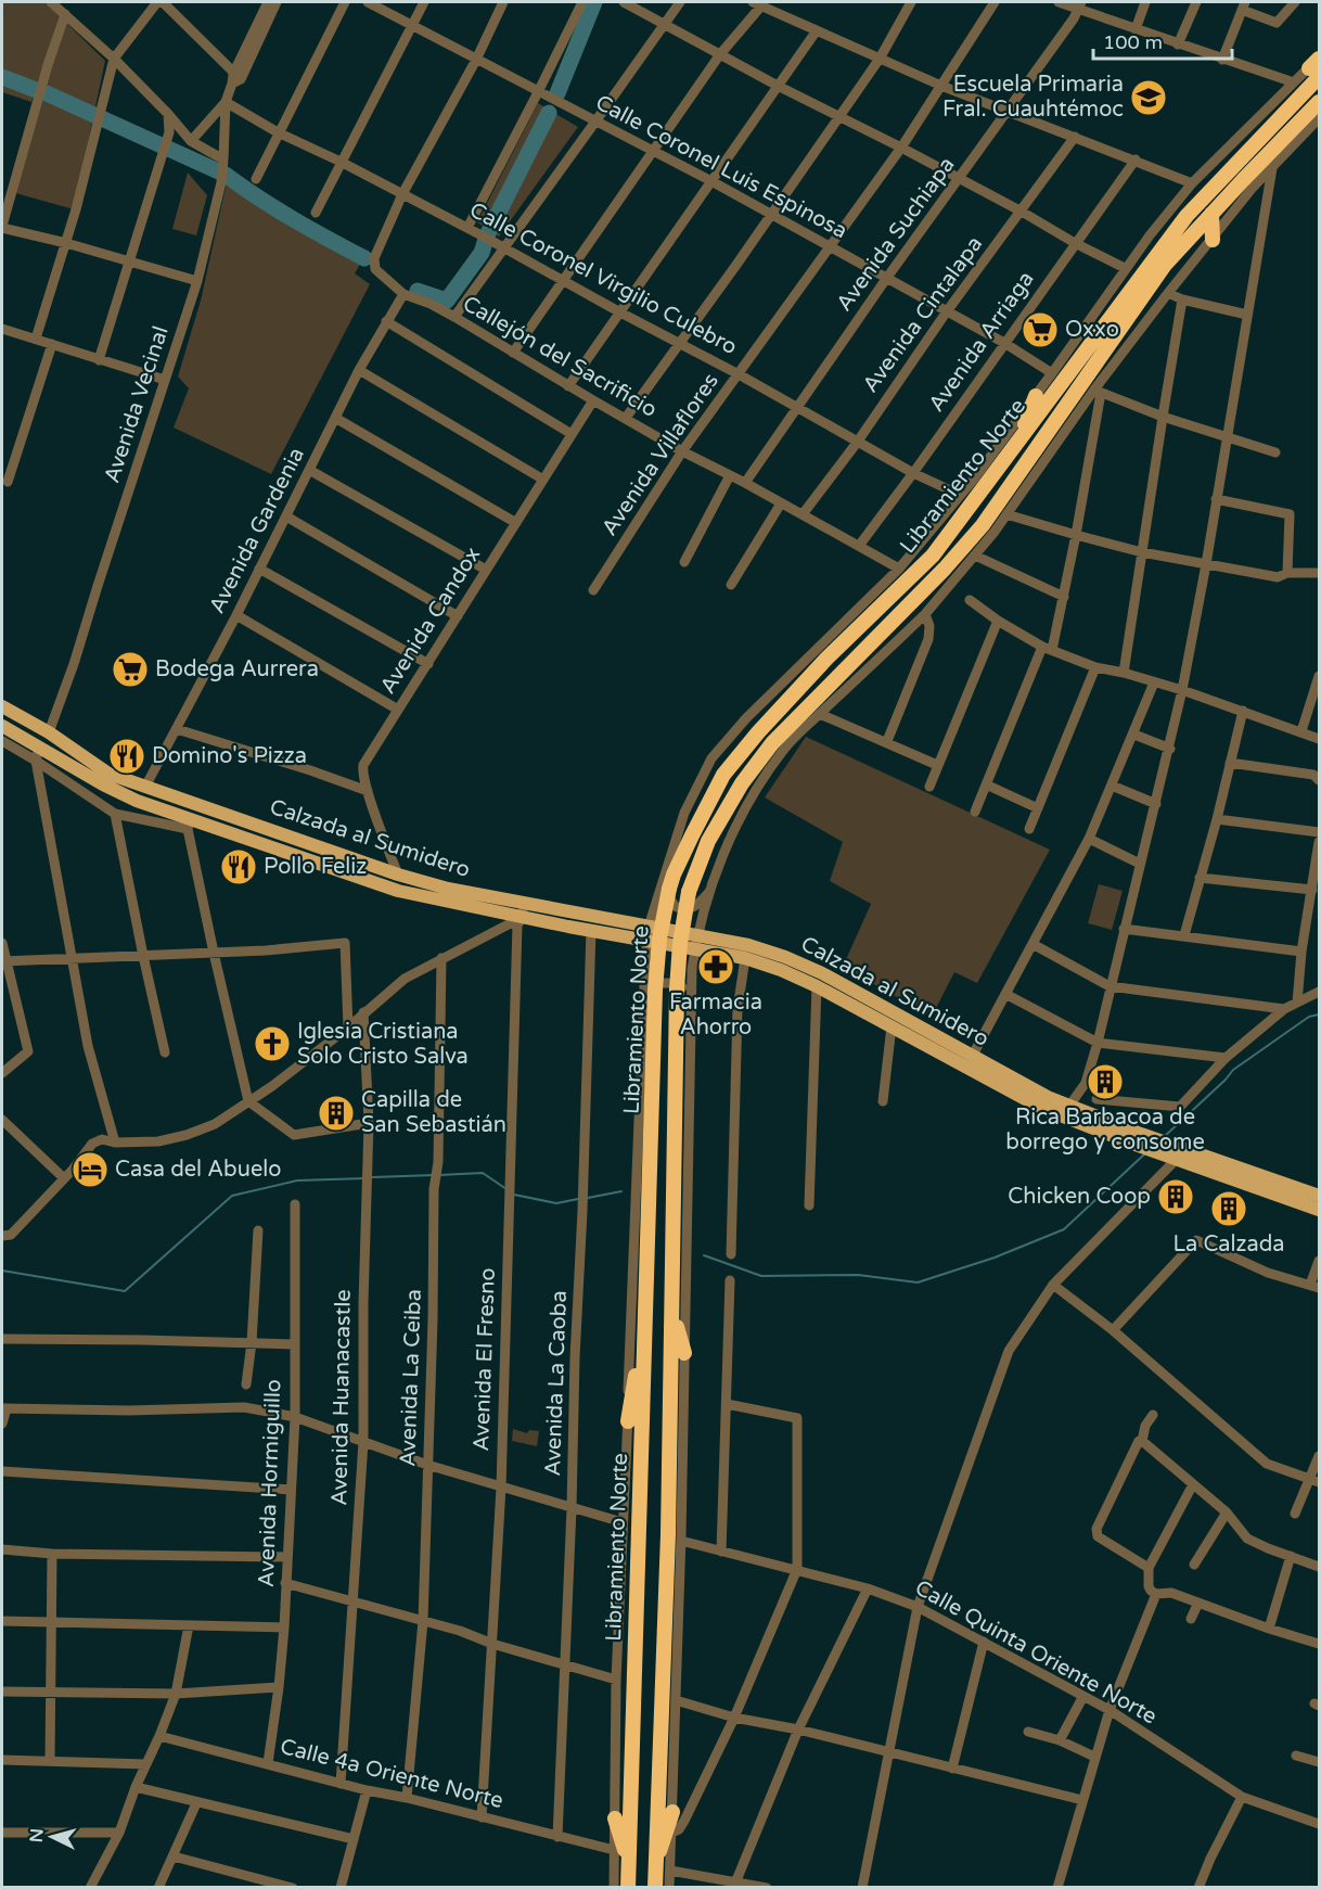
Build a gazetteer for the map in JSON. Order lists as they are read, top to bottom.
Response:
{
  "streets": {
    "highway": ["Libramiento Norte"],
    "main road": ["Calzada al Sumidero"],
    "street": [
      "Calle Coronel Luis Espinosa",
      "Avenida Suchiapa",
      "Calle Coronel Virgilio Culebro",
      "Avenida Cintalapa",
      "Avenida Arriaga",
      "Callejón del Sacrificio",
      "Avenida Vecinal",
      "Avenida Villaflores",
      "Avenida Gardenia",
      "Avenida Candox",
      "Avenida El Fresno",
      "Avenida La Ceiba",
      "Avenida La Caoba",
      "Avenida Huanacastle",
      "Avenida Hormiguillo",
      "Calle Quinta Oriente Norte",
      "Calle 4a Oriente Norte"
    ]
  },
  "crossings": [
    ["Calle Coronel Luis Espinosa", "Avenida Suchiapa"],
    ["Calle Coronel Luis Espinosa", "Avenida Cintalapa"],
    ["Calle Coronel Luis Espinosa", "Avenida Arriaga"],
    ["Calle Coronel Luis Espinosa", "Avenida Villaflores"],
    ["Avenida Suchiapa", "Calle Coronel Virgilio Culebro"],
    ["Avenida Suchiapa", "Callejón del Sacrificio"],
    ["Calle Coronel Virgilio Culebro", "Avenida Cintalapa"],
    ["Calle Coronel Virgilio Culebro", "Avenida Arriaga"],
    ["Calle Coronel Virgilio Culebro", "Callejón del Sacrificio"],
    ["Calle Coronel Virgilio Culebro", "Avenida Vecinal"],
    ["Calle Coronel Virgilio Culebro", "Avenida Villaflores"],
    ["Avenida Cintalapa", "Callejón del Sacrificio"],
    ["Avenida Arriaga", "Callejón del Sacrificio"],
    ["Callejón del Sacrificio", "Avenida Villaflores"],
    ["Callejón del Sacrificio", "Avenida Gardenia"],
    ["Callejón del Sacrificio", "Avenida Candox"],
    ["Avenida Vecinal", "Calzada al Sumidero"],
    ["Avenida Gardenia", "Calzada al Sumidero"],
    ["Avenida Candox", "Calzada al Sumidero"],
    ["Calzada al Sumidero", "Avenida El Fresno"],
    ["Avenida El Fresno", "Calle 4a Oriente Norte"],
    ["Avenida La Ceiba", "Calle 4a Oriente Norte"],
    ["Avenida La Caoba", "Calle 4a Oriente Norte"],
    ["Avenida Huanacastle", "Calle 4a Oriente Norte"],
    ["Avenida Hormiguillo", "Calle 4a Oriente Norte"]
  ],
  "places": {
    "school or university": ["Escuela Primaria Fral. Cuauhtémoc"],
    "supermarket": ["Oxxo", "Bodega Aurrera"],
    "restaurant": ["Domino's Pizza", "Pollo Feliz"],
    "pharmacy": ["Farmacia Ahorro"],
    "church": ["Iglesia Cristiana Solo Cristo Salva"],
    "building": [
      "Rica Barbacoa de borrego y consome",
      "Capilla de San Sebastián",
      "Chicken Coop",
      "La Calzada"
    ],
    "hotel": ["Casa del Abuelo"]
  },
  "scale_bar": "100 m",
  "north": "left"
}
